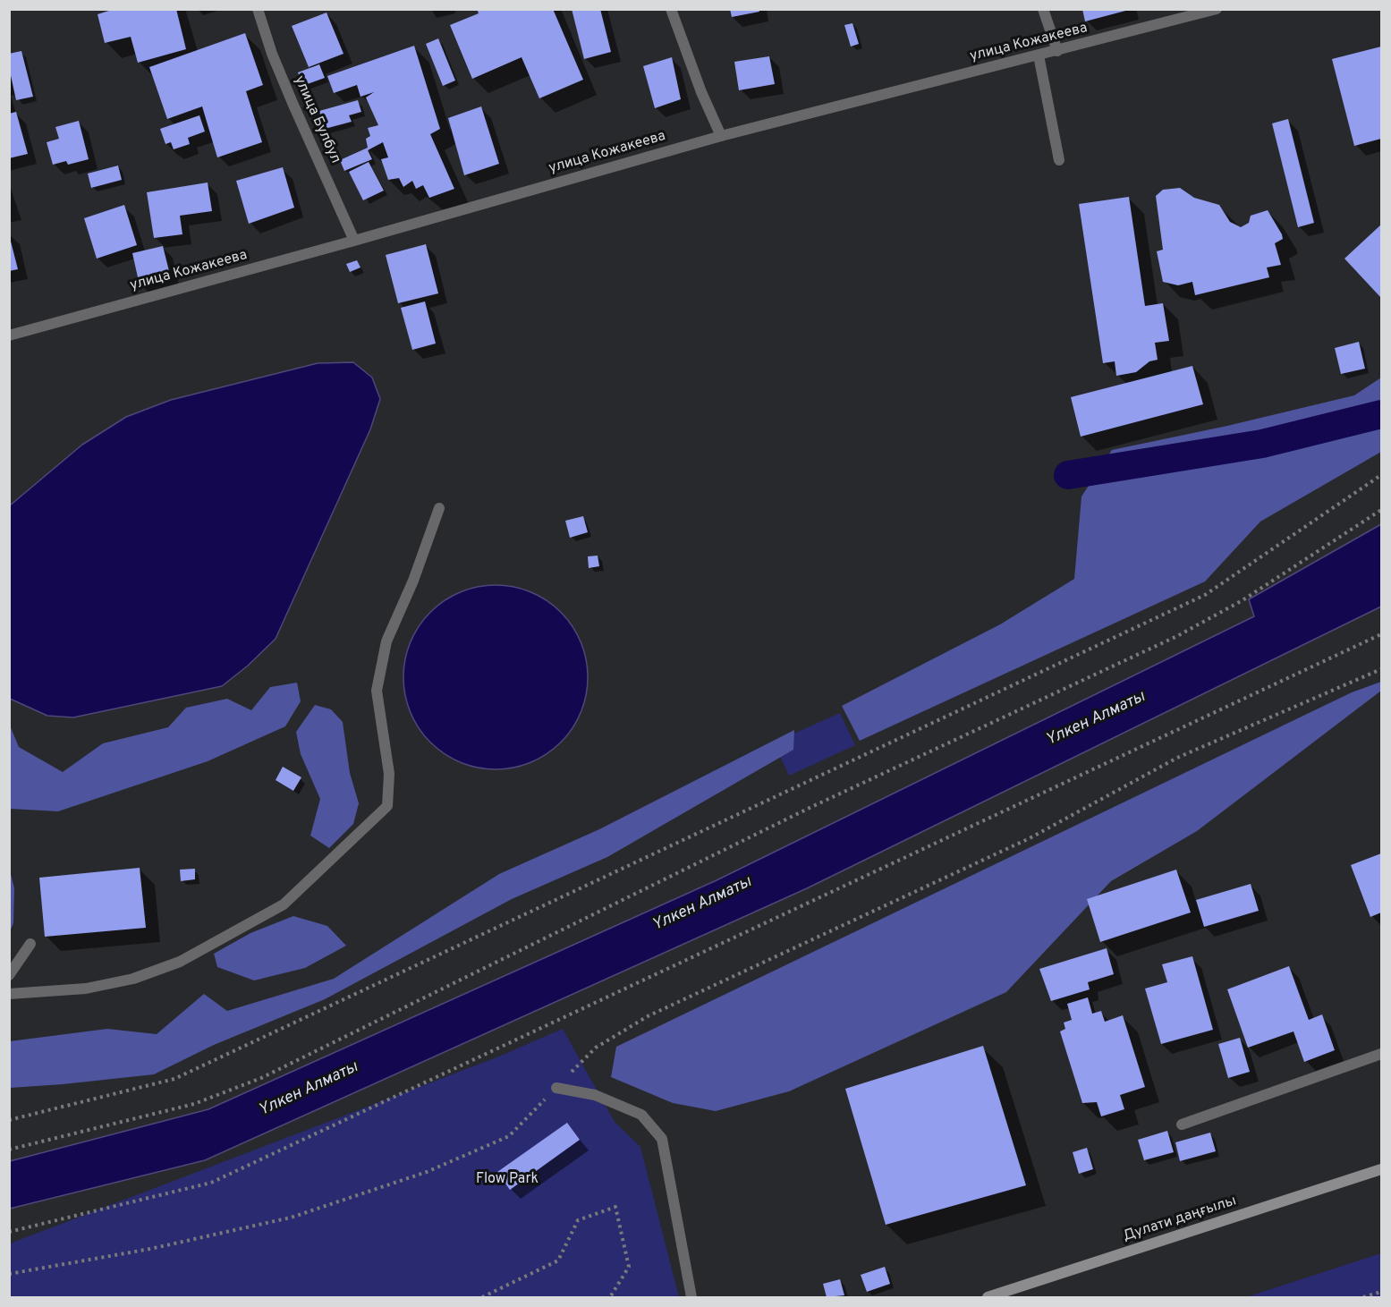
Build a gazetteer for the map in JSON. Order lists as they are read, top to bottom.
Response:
{
  "streets": {
    "main road": ["Дулати даңғылы"],
    "street": ["улица Кожакеева", "улица Булбул"]
  },
  "crossings": [
    ["улица Кожакеева", "улица Булбул"]
  ],
  "water": ["Үлкен Алматы"],
  "parks": ["Flow Park"]
}
